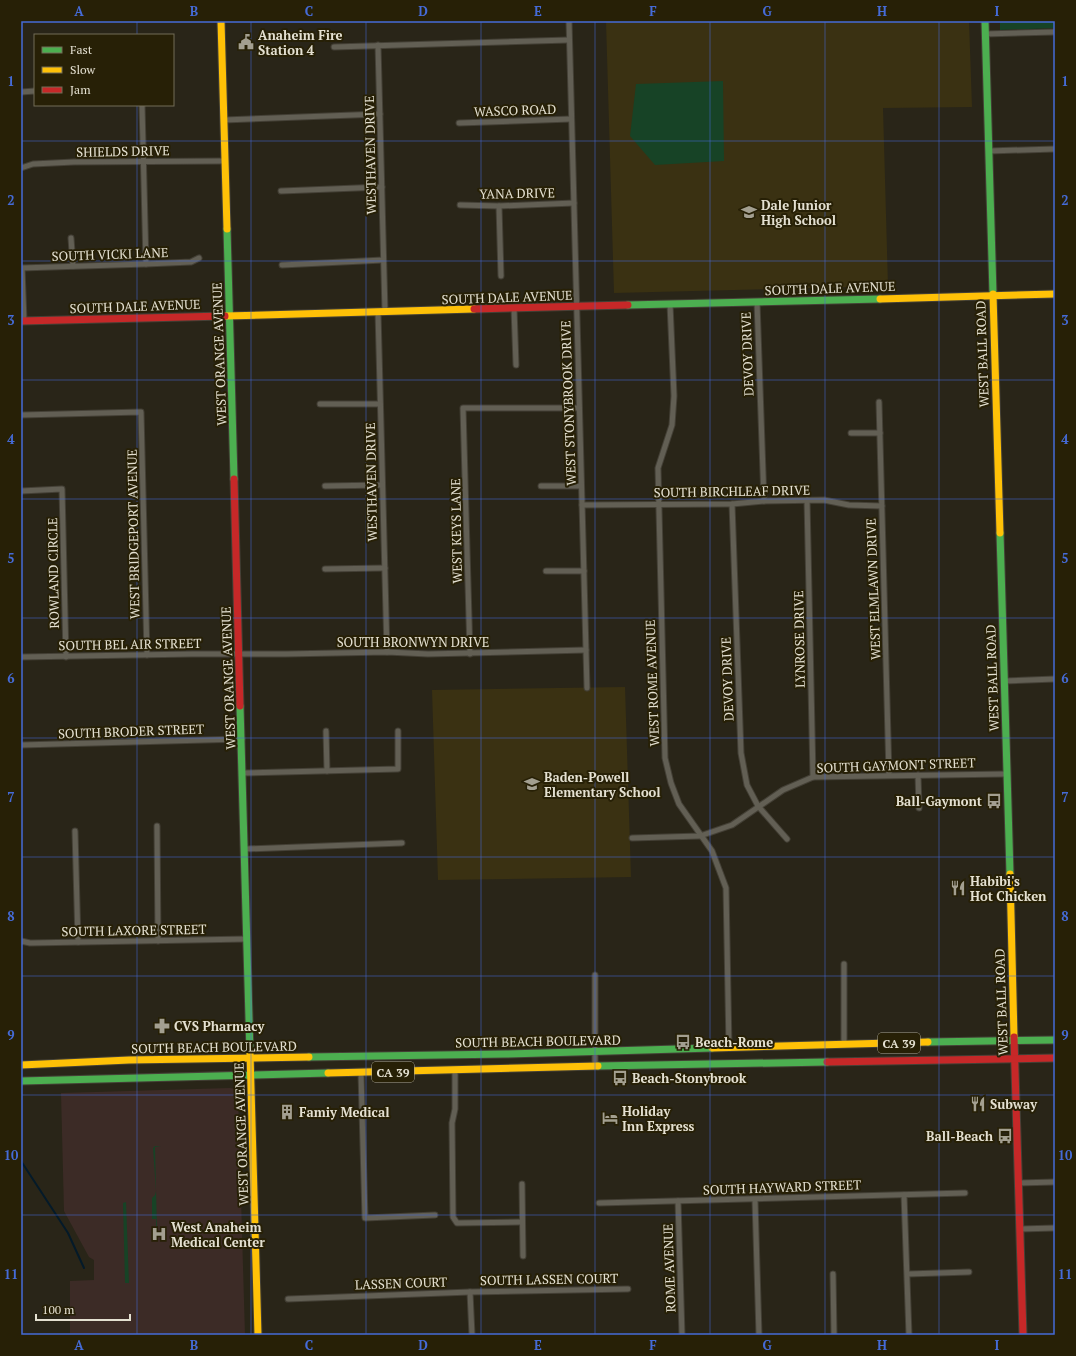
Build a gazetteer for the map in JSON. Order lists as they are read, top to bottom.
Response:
{
  "streets": {
    "main road": [
      "SOUTH DALE AVENUE",
      "WEST ORANGE AVENUE",
      "WEST BALL ROAD",
      "SOUTH BEACH BOULEVARD",
      "CA 39"
    ],
    "street": [
      "WASCO ROAD",
      "SHIELDS DRIVE",
      "WESTHAVEN DRIVE",
      "YANA DRIVE",
      "SOUTH VICKI LANE",
      "DEVOY DRIVE",
      "WEST STONYBROOK DRIVE",
      "SOUTH BIRCHLEAF DRIVE",
      "WEST KEYS LANE",
      "WEST BRIDGEPORT AVENUE",
      "ROWLAND CIRCLE",
      "WEST ELMLAWN DRIVE",
      "LYNROSE DRIVE",
      "SOUTH BRONWYN DRIVE",
      "SOUTH BEL AIR STREET",
      "WEST ROME AVENUE",
      "SOUTH BRODER STREET",
      "SOUTH GAYMONT STREET",
      "SOUTH LAXORE STREET",
      "SOUTH HAYWARD STREET",
      "ROME AVENUE",
      "SOUTH LASSEN COURT",
      "LASSEN COURT"
    ]
  },
  "crossings": [
    ["WASCO ROAD", "WEST STONYBROOK DRIVE"],
    ["SHIELDS DRIVE", "WEST ORANGE AVENUE"],
    ["WESTHAVEN DRIVE", "SOUTH DALE AVENUE"],
    ["WESTHAVEN DRIVE", "SOUTH BRONWYN DRIVE"],
    ["YANA DRIVE", "WEST STONYBROOK DRIVE"],
    ["SOUTH DALE AVENUE", "WEST ORANGE AVENUE"],
    ["SOUTH DALE AVENUE", "DEVOY DRIVE"],
    ["SOUTH DALE AVENUE", "WEST BALL ROAD"],
    ["SOUTH DALE AVENUE", "WEST STONYBROOK DRIVE"],
    ["SOUTH DALE AVENUE", "WEST ROME AVENUE"],
    ["WEST ORANGE AVENUE", "SOUTH BRONWYN DRIVE"],
    ["WEST ORANGE AVENUE", "SOUTH BEL AIR STREET"],
    ["WEST ORANGE AVENUE", "SOUTH BRODER STREET"],
    ["WEST ORANGE AVENUE", "SOUTH LAXORE STREET"],
    ["WEST ORANGE AVENUE", "SOUTH BEACH BOULEVARD"],
    ["DEVOY DRIVE", "SOUTH BIRCHLEAF DRIVE"],
    ["DEVOY DRIVE", "SOUTH GAYMONT STREET"],
    ["WEST BALL ROAD", "SOUTH GAYMONT STREET"],
    ["WEST BALL ROAD", "SOUTH BEACH BOULEVARD"],
    ["WEST STONYBROOK DRIVE", "SOUTH BIRCHLEAF DRIVE"],
    ["WEST STONYBROOK DRIVE", "WEST KEYS LANE"],
    ["WEST STONYBROOK DRIVE", "SOUTH BRONWYN DRIVE"],
    ["SOUTH BIRCHLEAF DRIVE", "WEST ELMLAWN DRIVE"],
    ["SOUTH BIRCHLEAF DRIVE", "LYNROSE DRIVE"],
    ["SOUTH BIRCHLEAF DRIVE", "WEST ROME AVENUE"],
    ["WEST KEYS LANE", "SOUTH BRONWYN DRIVE"],
    ["WEST BRIDGEPORT AVENUE", "SOUTH BEL AIR STREET"],
    ["ROWLAND CIRCLE", "SOUTH BEL AIR STREET"],
    ["WEST ELMLAWN DRIVE", "SOUTH GAYMONT STREET"],
    ["LYNROSE DRIVE", "SOUTH GAYMONT STREET"],
    ["SOUTH BRONWYN DRIVE", "SOUTH BEL AIR STREET"],
    ["WEST ROME AVENUE", "SOUTH GAYMONT STREET"],
    ["WEST ROME AVENUE", "SOUTH BEACH BOULEVARD"],
    ["SOUTH HAYWARD STREET", "ROME AVENUE"],
    ["SOUTH LASSEN COURT", "LASSEN COURT"]
  ],
  "places": {
    "public building": ["Anaheim Fire Station 4"],
    "school or university": ["Dale Junior High School", "Baden-Powell Elementary School"],
    "bus stop": [
      "Ball-Gaymont",
      "Beach-Rome",
      "Beach-Stonybrook",
      "Ball-Beach"
    ],
    "restaurant": ["Habibi's Hot Chicken", "Subway"],
    "pharmacy": ["CVS Pharmacy"],
    "building": ["Famiy Medical"],
    "hotel": ["Holiday Inn Express"],
    "hospital": ["West Anaheim Medical Center"]
  },
  "legend": ["Fast", "Slow", "Jam"],
  "scale_bar": "100 m",
  "grid": {
    "columns": [
      "A",
      "B",
      "C",
      "D",
      "E",
      "F",
      "G",
      "H",
      "I"
    ],
    "rows": [
      "1",
      "2",
      "3",
      "4",
      "5",
      "6",
      "7",
      "8",
      "9",
      "10",
      "11"
    ]
  }
}
